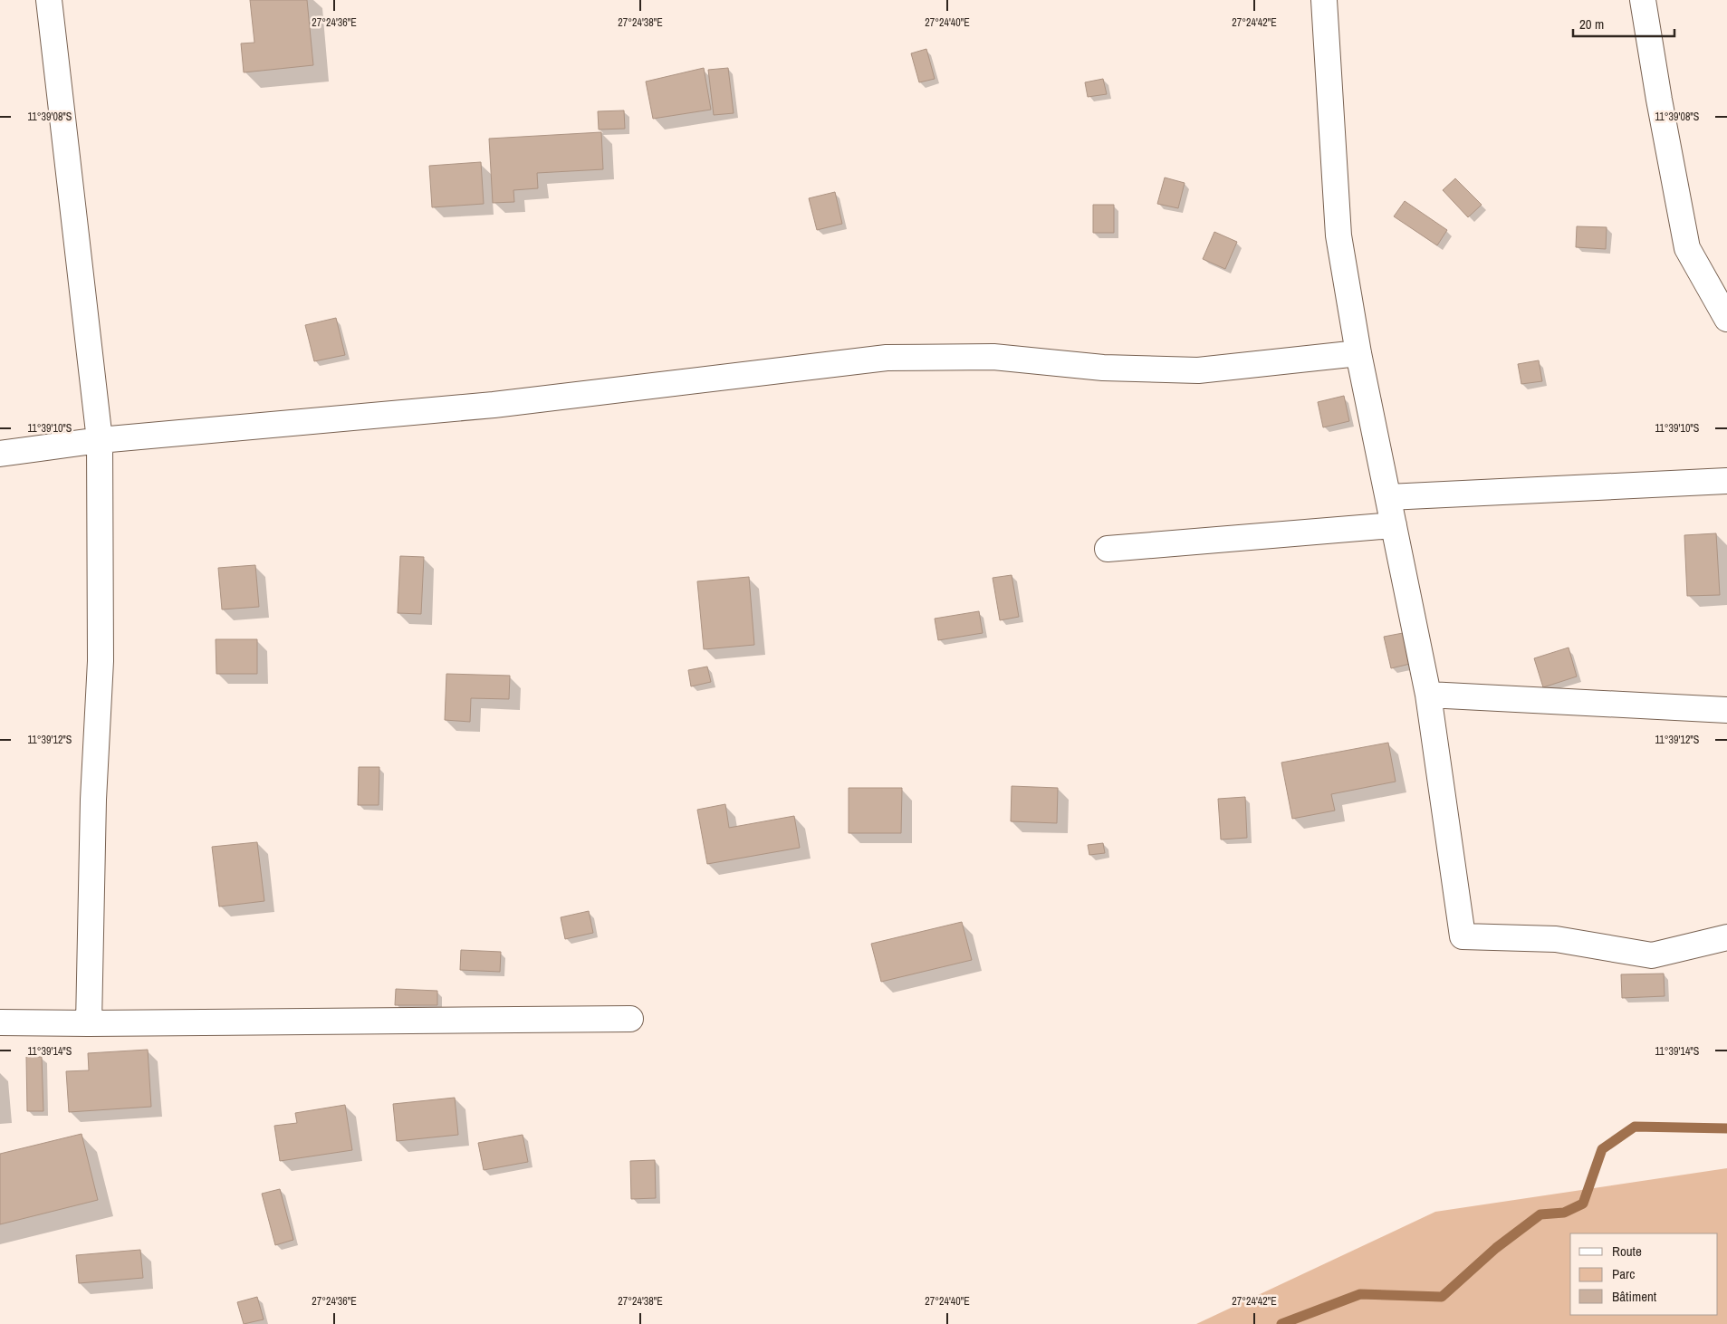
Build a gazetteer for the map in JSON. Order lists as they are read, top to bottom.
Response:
{
  "legend": ["Route", "Parc", "Bâtiment"],
  "scale_bar": "20 m",
  "coordinates": [
    "27°24'36\"E",
    "27°24'38\"E",
    "27°24'40\"E",
    "27°24'42\"E",
    "11°39'08\"S",
    "11°39'10\"S",
    "11°39'12\"S",
    "11°39'14\"S"
  ]
}
